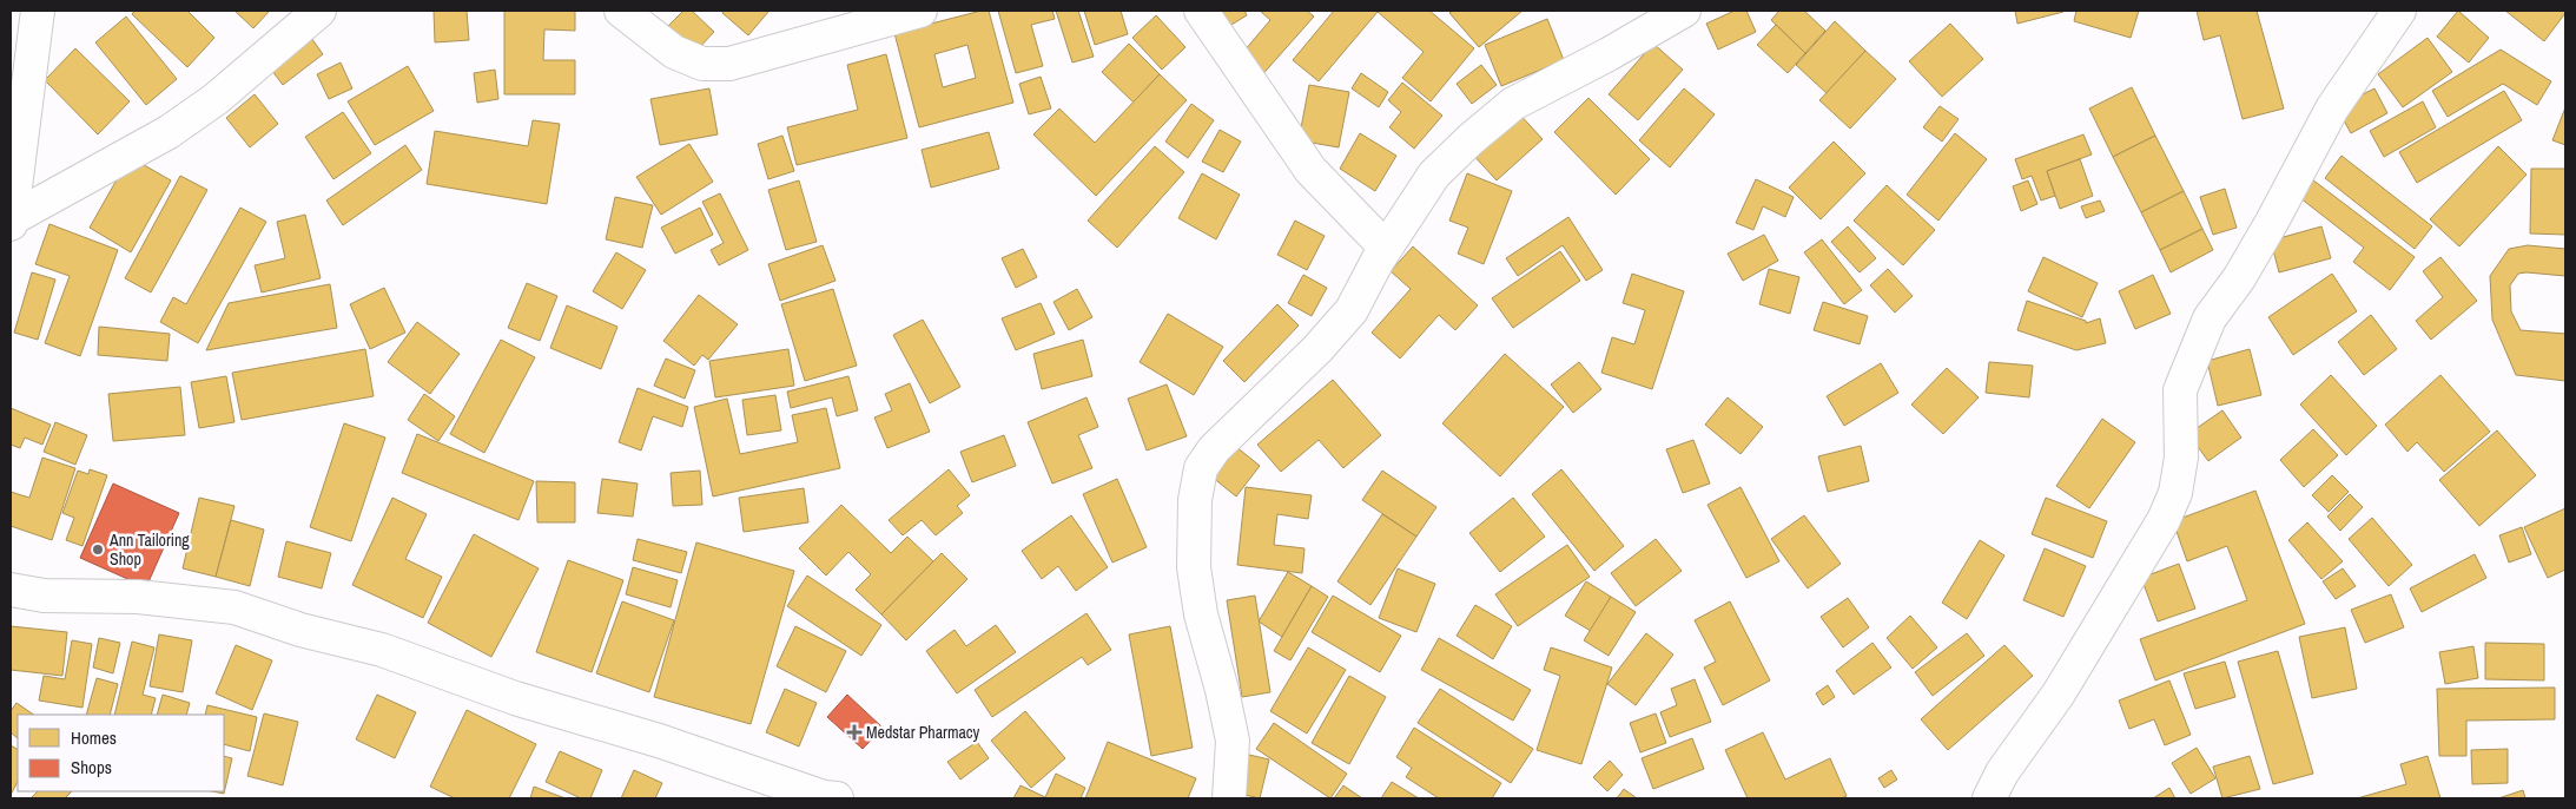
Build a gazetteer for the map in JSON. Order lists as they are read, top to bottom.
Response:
{
  "places": {
    "other": ["Ann Tailoring Shop"],
    "health": ["Medstar Pharmacy"]
  },
  "legend": ["Homes", "Shops"]
}
